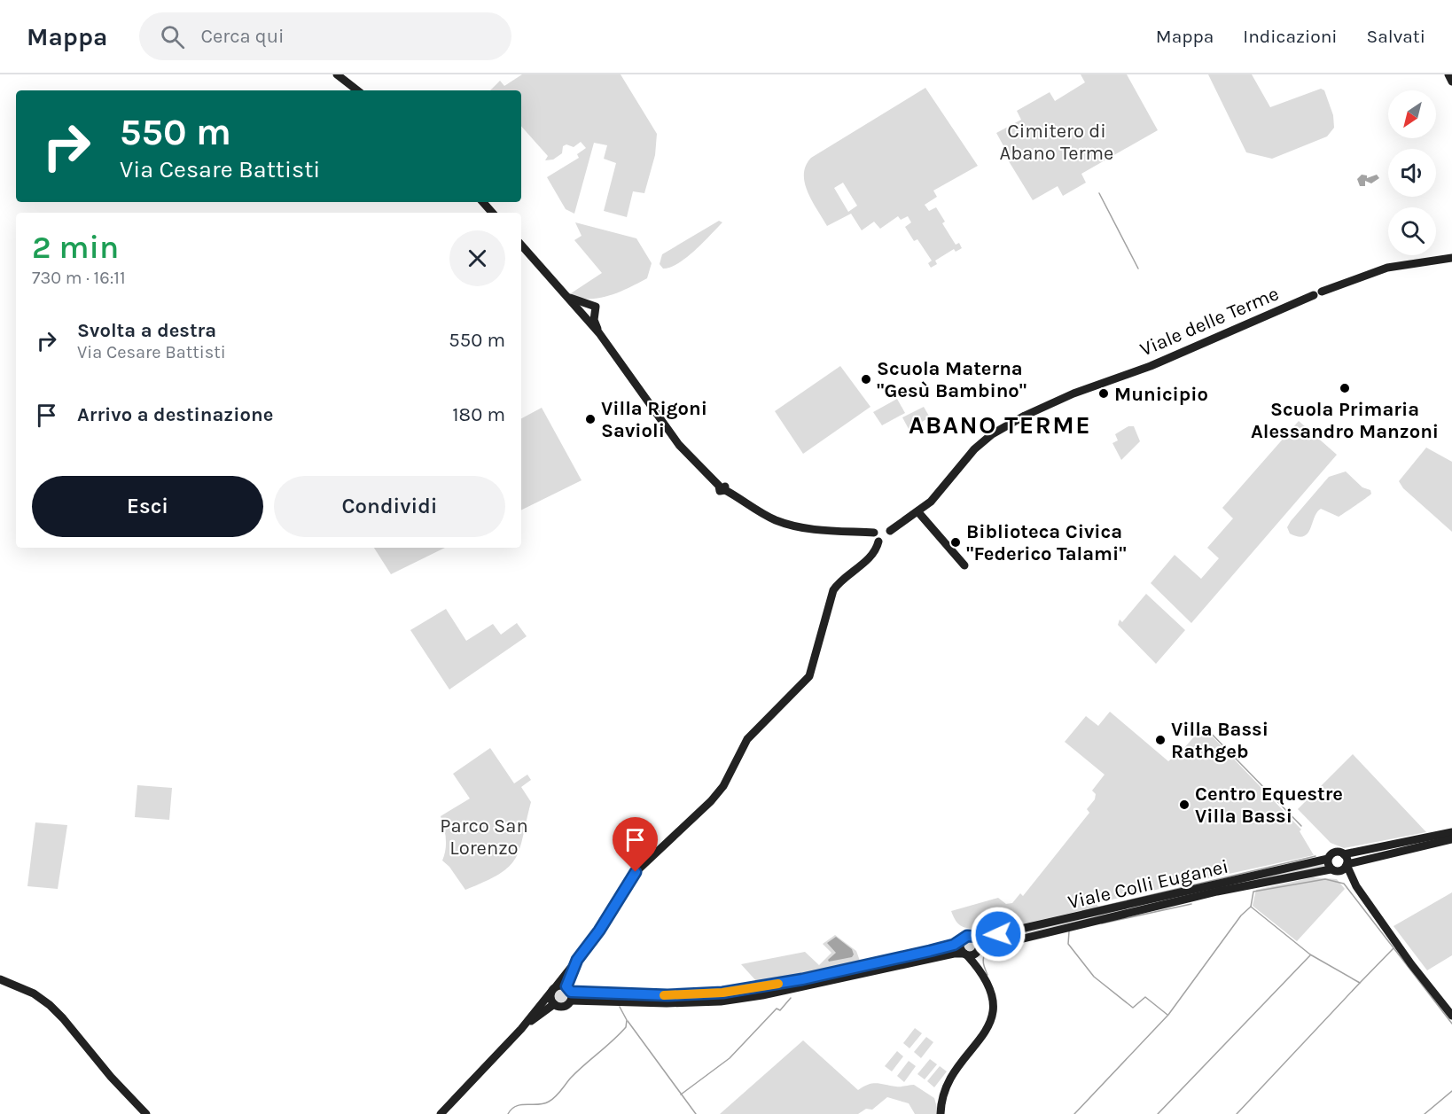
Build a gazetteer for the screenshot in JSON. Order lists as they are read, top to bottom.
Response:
{
  "streets": {
    "street": ["Viale delle Terme", "Viale Colli Euganei"]
  },
  "districts": ["ABANO TERME"],
  "parks": ["Cimitero di Abano Terme", "Parco San Lorenzo"],
  "places": [
    "Scuola Materna \"Gesù Bambino\"",
    "Scuola Primaria Alessandro Manzoni",
    "Municipio",
    "Villa Rigoni Savioli",
    "Biblioteca Civica \"Federico Talami\"",
    "Villa Bassi Rathgeb",
    "Centro Equestre Villa Bassi"
  ],
  "north": "bottom left",
  "page": {
    "header": "Mappa",
    "search": "Cerca qui",
    "nav": ["Mappa", "Indicazioni", "Salvati"],
    "turn": ["550 m", "Via Cesare Battisti"],
    "heading": ["2 min", "730 m · 16:11"],
    "list": [
      {
        "name": "Svolta a destra",
        "note": "Via Cesare Battisti",
        "value": "550 m"
      },
      {
        "name": "Arrivo a destinazione",
        "value": "180 m"
      }
    ],
    "buttons": ["Esci", "Condividi"]
  }
}
